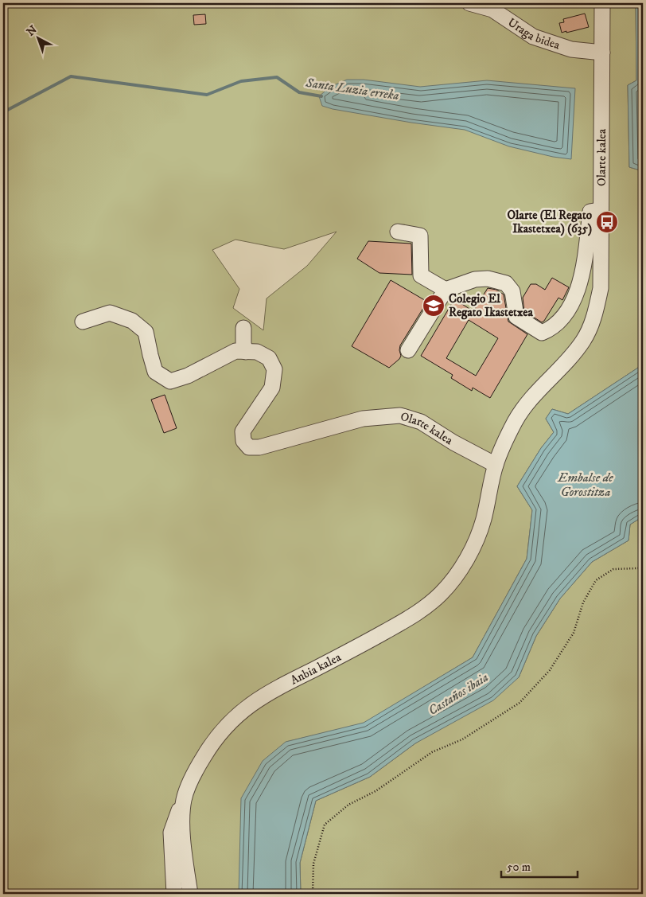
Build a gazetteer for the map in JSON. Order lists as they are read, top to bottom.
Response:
{
  "streets": {
    "street": ["Uraga bidea", "Olarte kalea", "Anbia kalea"]
  },
  "crossings": [
    ["Uraga bidea", "Olarte kalea"],
    ["Olarte kalea", "Anbia kalea"]
  ],
  "water": ["Santa Luzia erreka", "Embalse de Gorostitza", "Castaños ibaia"],
  "places": {
    "bus stop": ["Olarte (El Regato Ikastetxea) (635)"],
    "school or university": ["Colegio El Regato Ikastetxea"]
  },
  "scale_bar": "50 m",
  "north": "top left"
}
